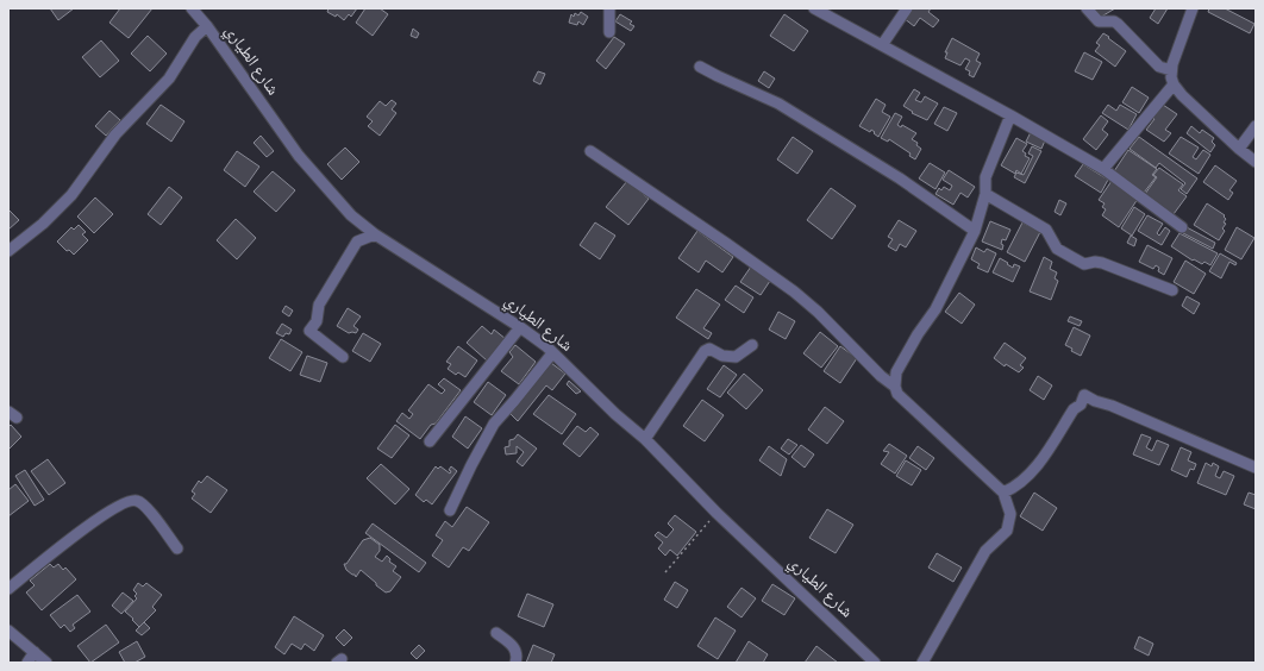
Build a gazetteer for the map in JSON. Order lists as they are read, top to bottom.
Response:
{
  "streets": {
    "street": ["شارع الطياري"]
  }
}
